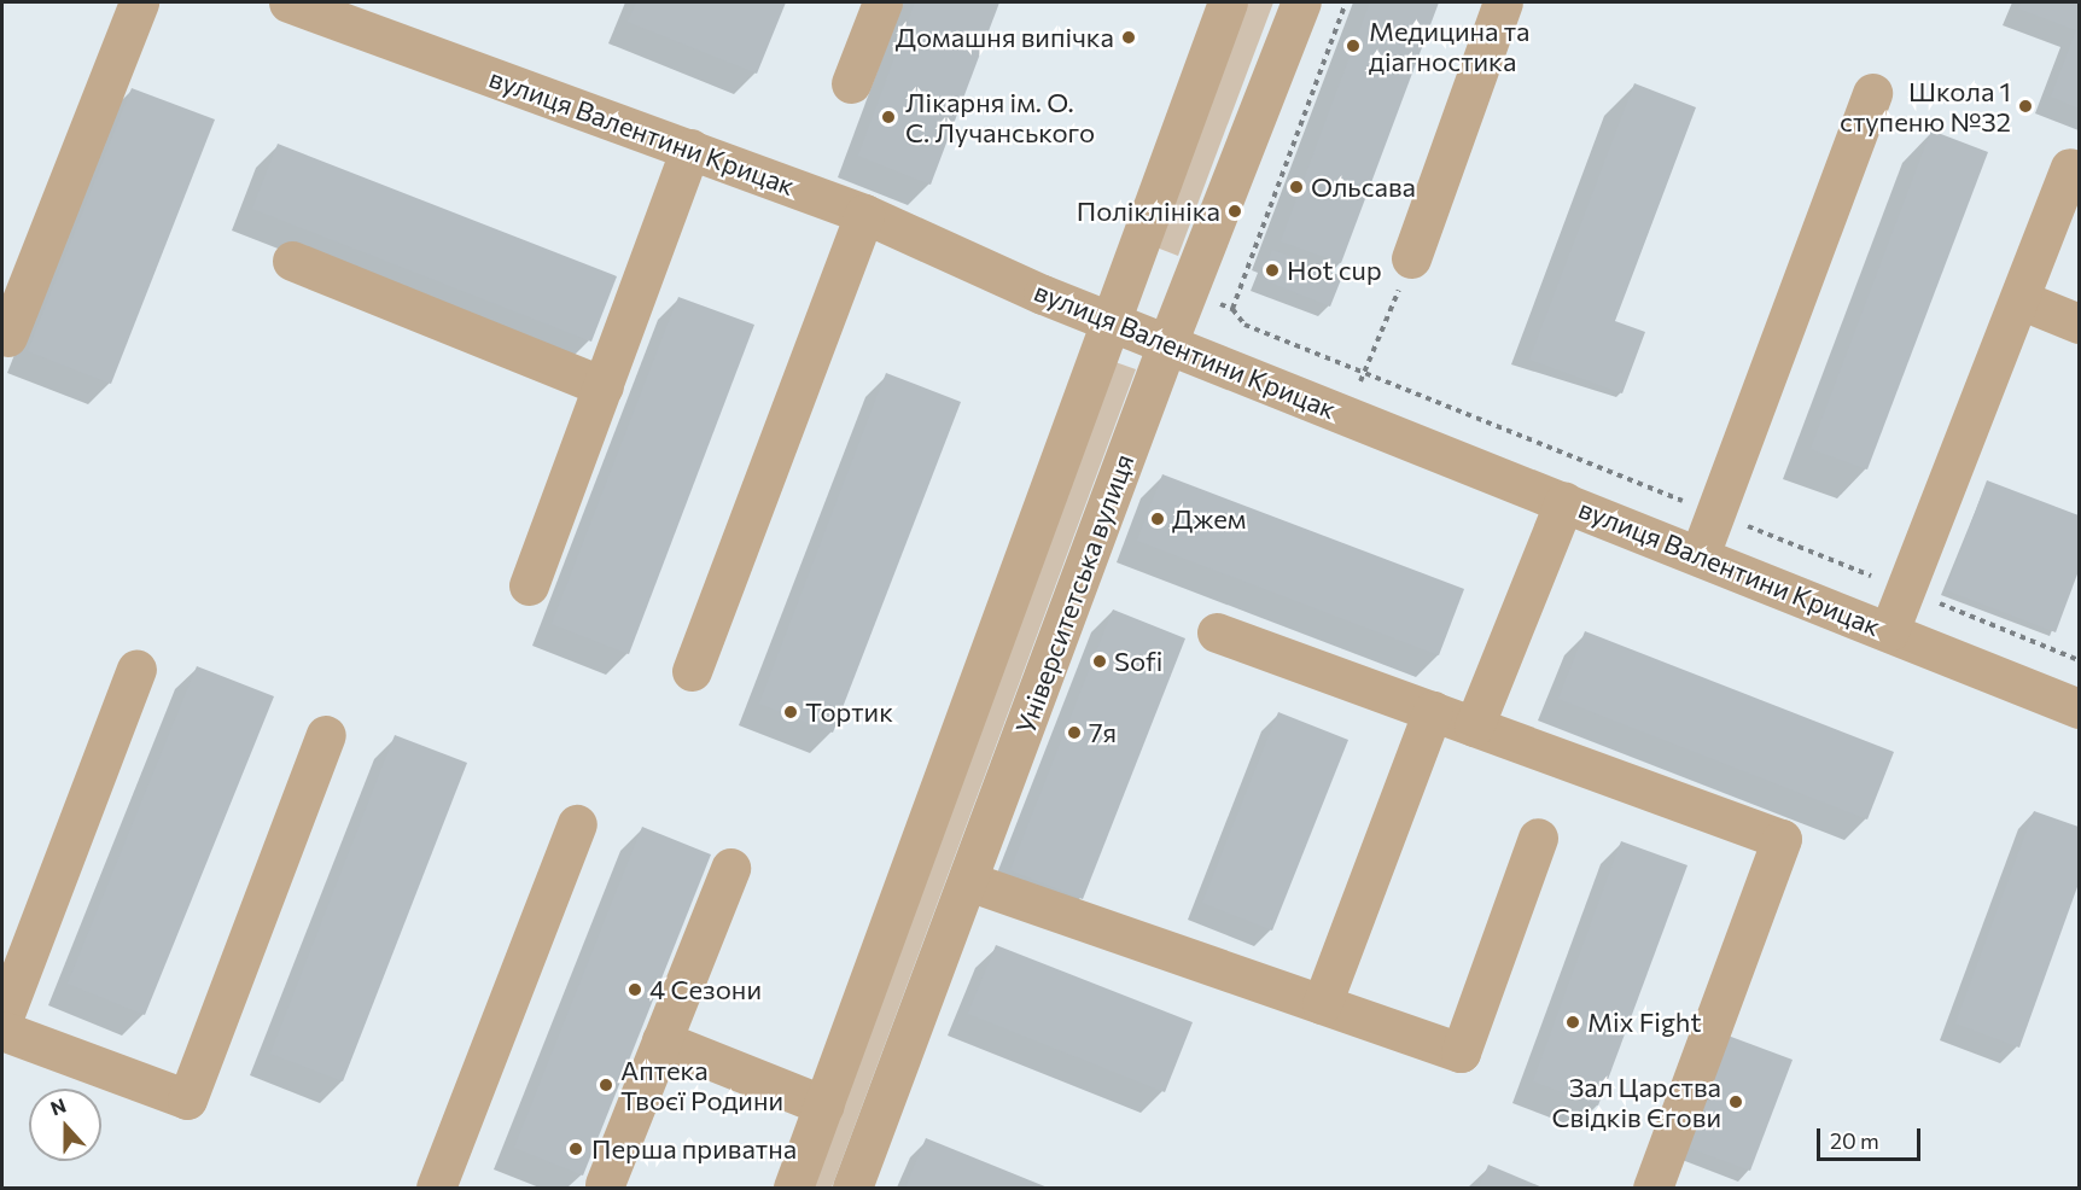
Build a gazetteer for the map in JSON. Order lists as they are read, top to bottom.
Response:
{
  "streets": {
    "street": ["вулиця Валентини Крицак", "Університетська вулиця"]
  },
  "crossings": [
    ["вулиця Валентини Крицак", "Університетська вулиця"]
  ],
  "places": [
    "Домашня випічка",
    "Медицина та діагностика",
    "Школа 1 ступеню №32",
    "Лікарня ім. О. С. Лучанського",
    "Ольсава",
    "Поліклініка",
    "Hot cup",
    "Джем",
    "Sofi",
    "Тортик",
    "7я",
    "4 Сезони",
    "Mix Fight",
    "Аптека Твоєї Родини",
    "Зал Царства Свідків Єгови",
    "Перша приватна"
  ],
  "scale_bar": "20 m",
  "north": "top"
}
